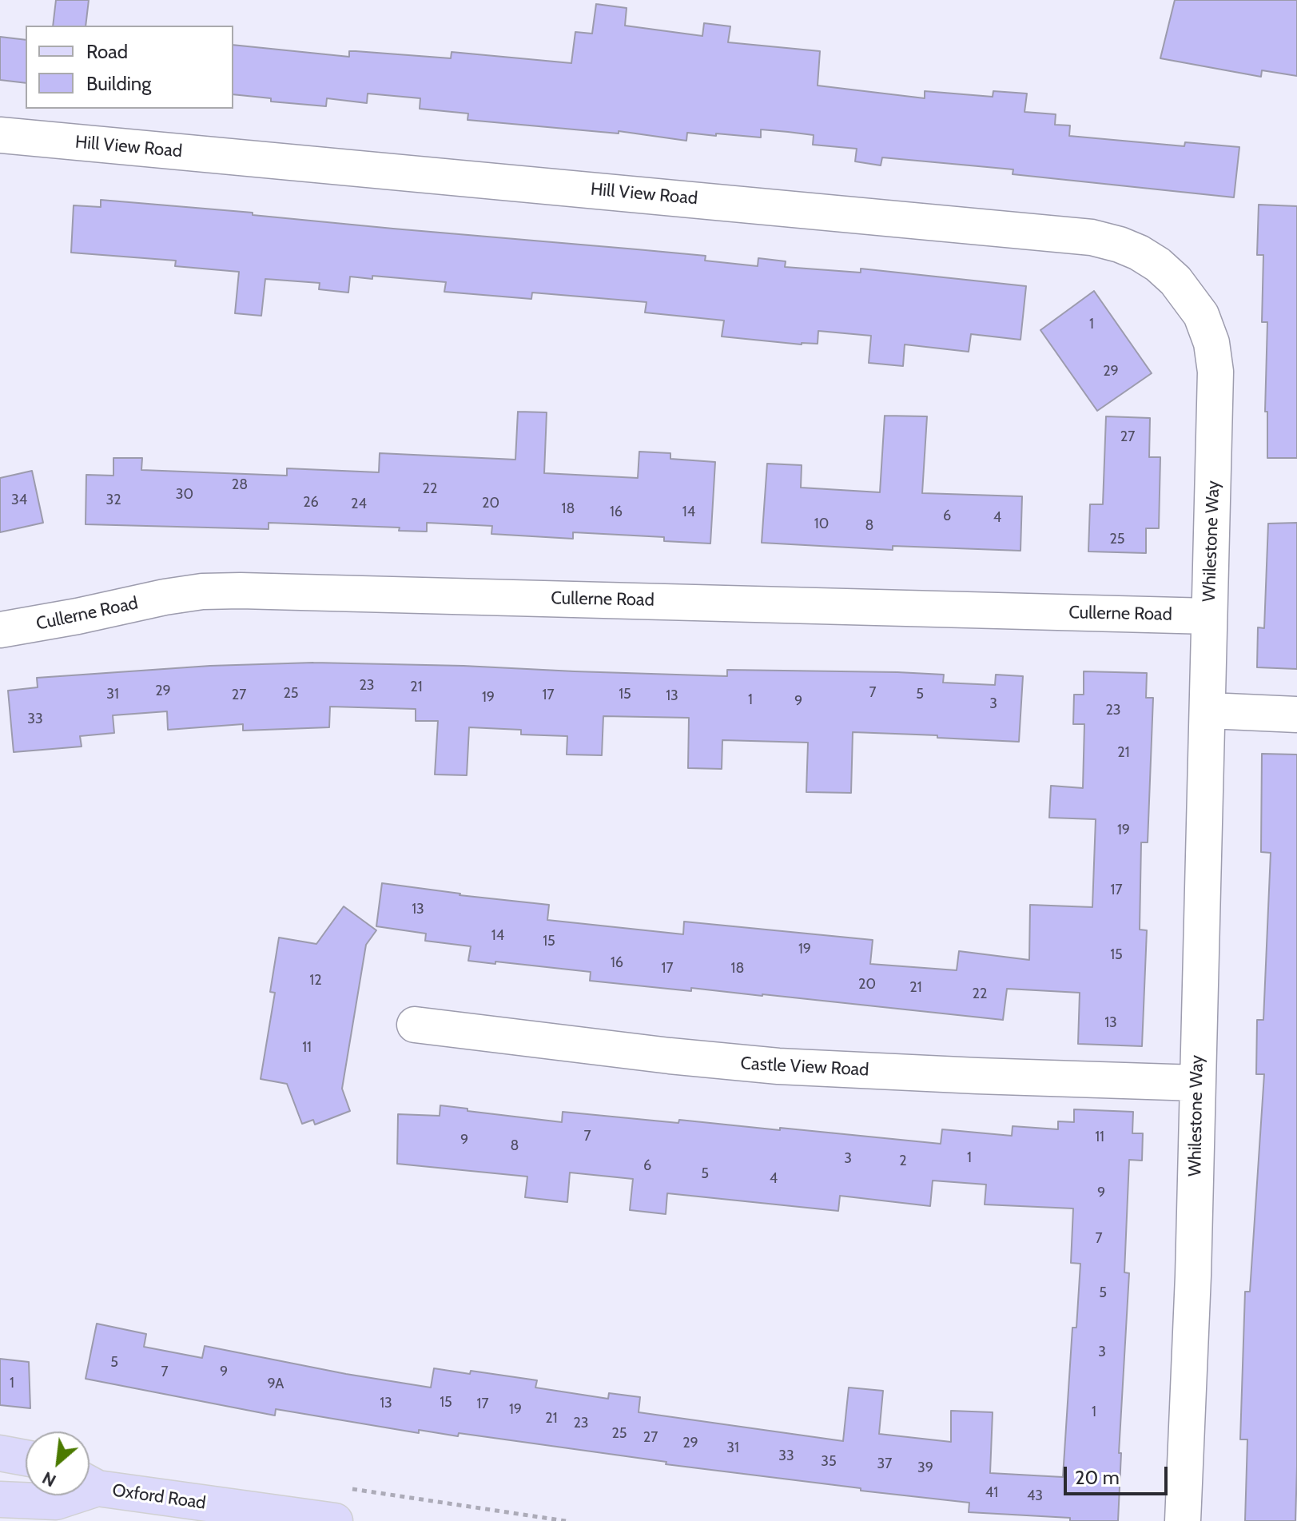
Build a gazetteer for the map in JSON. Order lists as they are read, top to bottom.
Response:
{
  "streets": {
    "main road": ["Oxford Road"],
    "street": [
      "Hill View Road",
      "Whilestone Way",
      "Cullerne Road",
      "Castle View Road"
    ]
  },
  "crossings": [
    ["Hill View Road", "Whilestone Way"],
    ["Whilestone Way", "Cullerne Road"],
    ["Whilestone Way", "Castle View Road"]
  ],
  "house_numbers": [
    "1",
    "29",
    "27",
    "28",
    "22",
    "30",
    "34",
    "32",
    "26",
    "20",
    "24",
    "18",
    "16",
    "14",
    "6",
    "4",
    "10",
    "8",
    "25",
    "23",
    "21",
    "29",
    "7",
    "25",
    "31",
    "15",
    "5",
    "27",
    "17",
    "13",
    "19",
    "1",
    "9",
    "3",
    "23",
    "33",
    "21",
    "19",
    "17",
    "13",
    "14",
    "15",
    "19",
    "15",
    "16",
    "17",
    "18",
    "12",
    "20",
    "21",
    "22",
    "13",
    "11",
    "7",
    "11",
    "9",
    "8",
    "1",
    "3",
    "2",
    "6",
    "5",
    "4",
    "9",
    "7",
    "5",
    "3",
    "5",
    "7",
    "9",
    "1",
    "9A",
    "15",
    "13",
    "17",
    "19",
    "1",
    "21",
    "23",
    "25",
    "27",
    "29",
    "31",
    "33",
    "35",
    "37",
    "39",
    "41",
    "43"
  ],
  "legend": ["Road", "Building"],
  "scale_bar": "20 m",
  "north": "bottom left"
}
